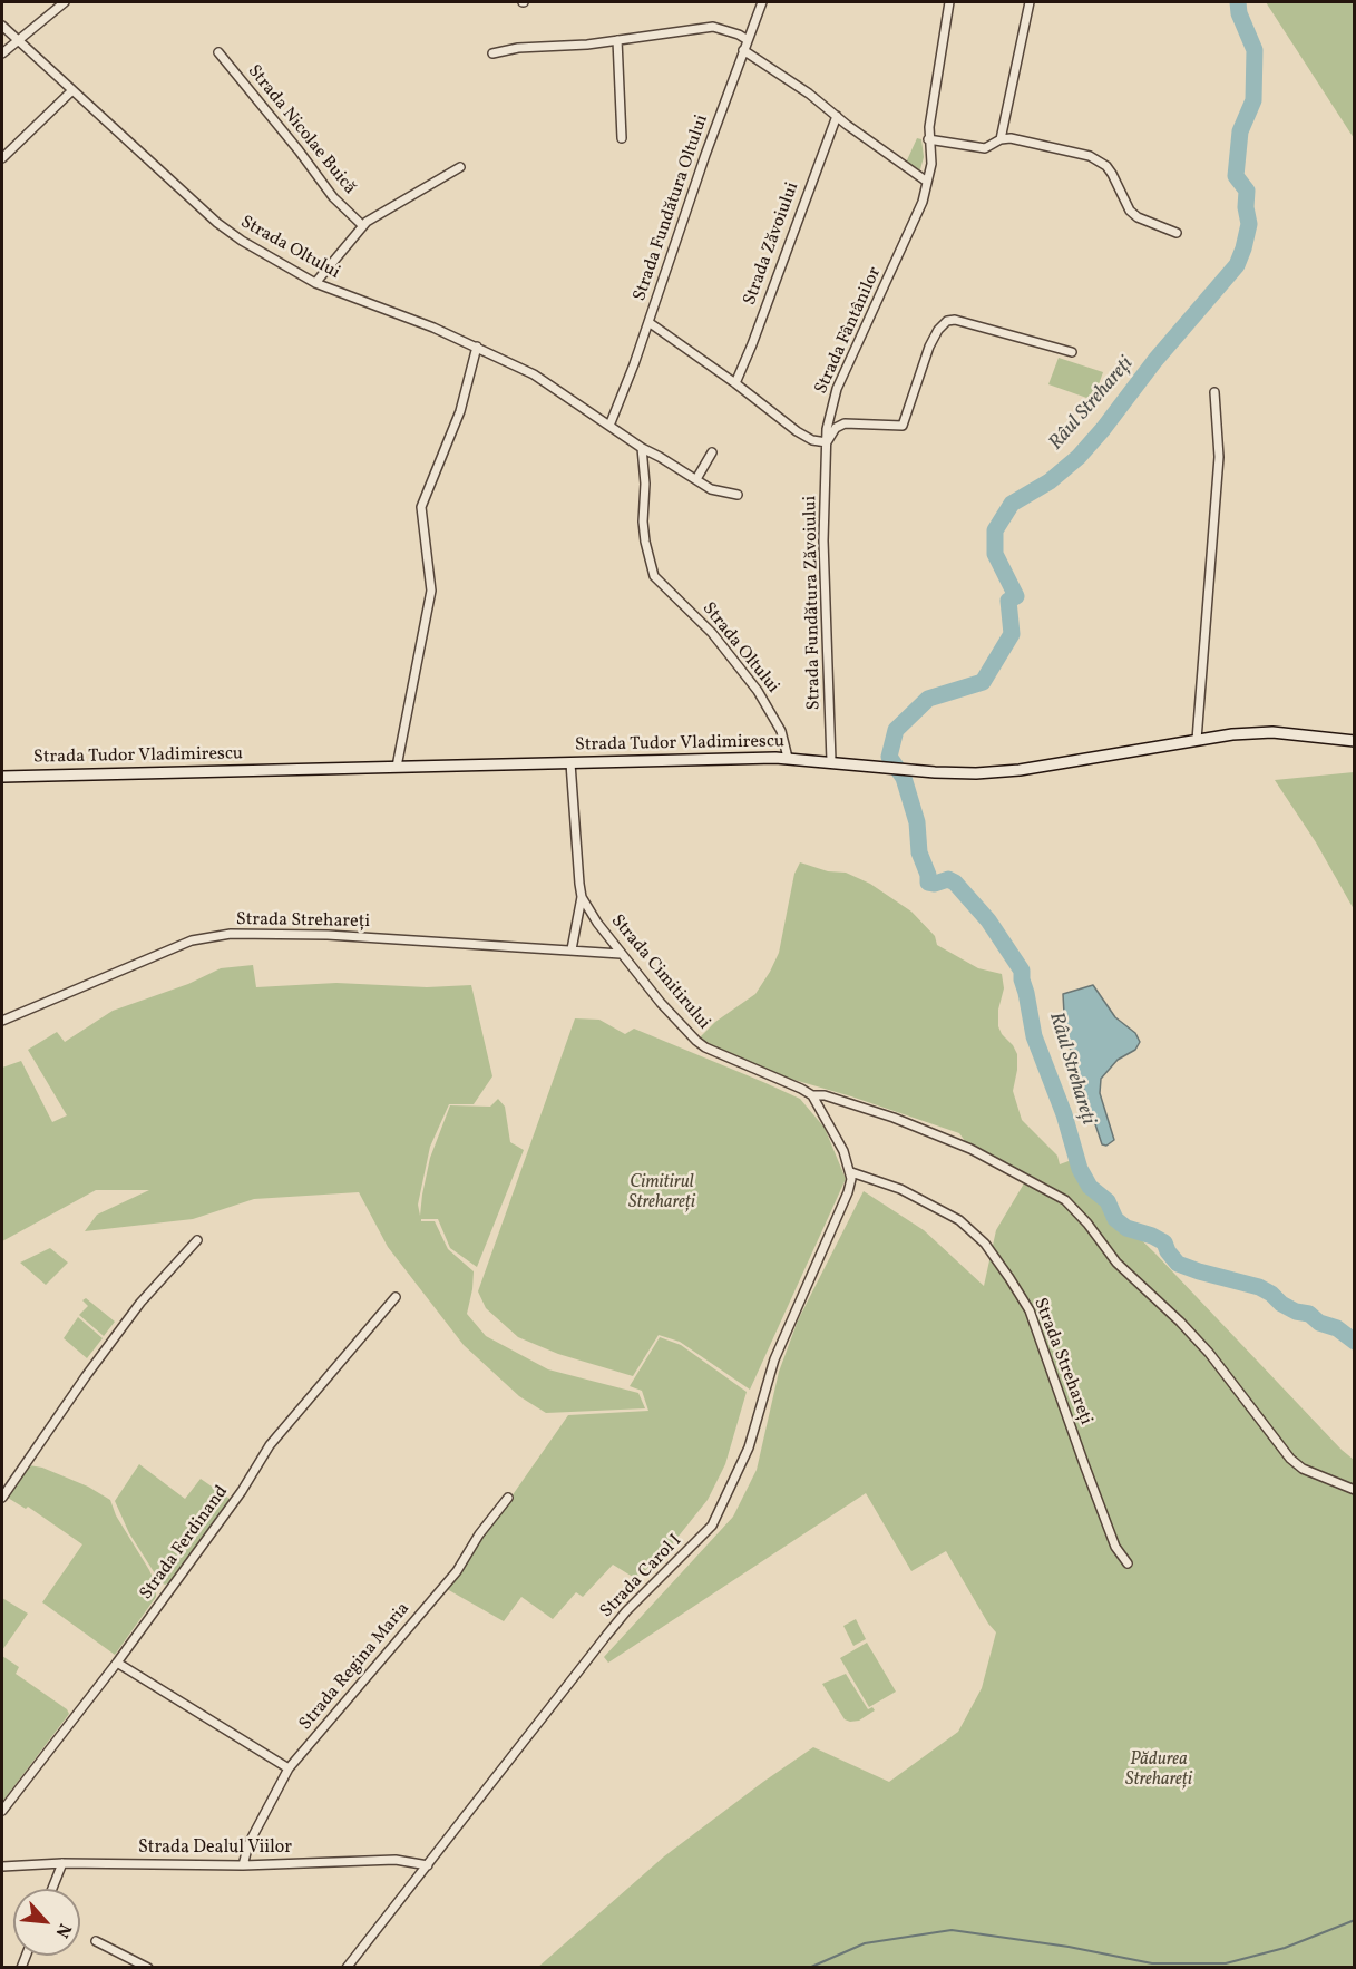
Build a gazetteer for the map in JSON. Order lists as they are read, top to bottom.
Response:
{
  "streets": {
    "main road": ["Strada Tudor Vladimirescu"],
    "street": [
      "Strada Nicolae Buică",
      "Strada Fundătura Oltului",
      "Strada Zăvoiului",
      "Strada Oltului",
      "Strada Fântânilor",
      "Strada Fundătura Zăvoiului",
      "Strada Strehareți",
      "Strada Cimitirului",
      "Strada Ferdinand",
      "Strada Carol I",
      "Strada Regina Maria",
      "Strada Dealul Viilor"
    ]
  },
  "crossings": [
    ["Strada Fundătura Oltului", "Strada Oltului"],
    ["Strada Oltului", "Strada Tudor Vladimirescu"],
    ["Strada Fântânilor", "Strada Fundătura Zăvoiului"],
    ["Strada Fundătura Zăvoiului", "Strada Tudor Vladimirescu"],
    ["Strada Tudor Vladimirescu", "Strada Cimitirului"],
    ["Strada Strehareți", "Strada Cimitirului"],
    ["Strada Strehareți", "Strada Carol I"],
    ["Strada Carol I", "Strada Dealul Viilor"],
    ["Strada Regina Maria", "Strada Dealul Viilor"]
  ],
  "water": ["Râul Strehareți"],
  "parks": ["Cimitirul Strehareți", "Pădurea Strehareți"],
  "north": "bottom right"
}
